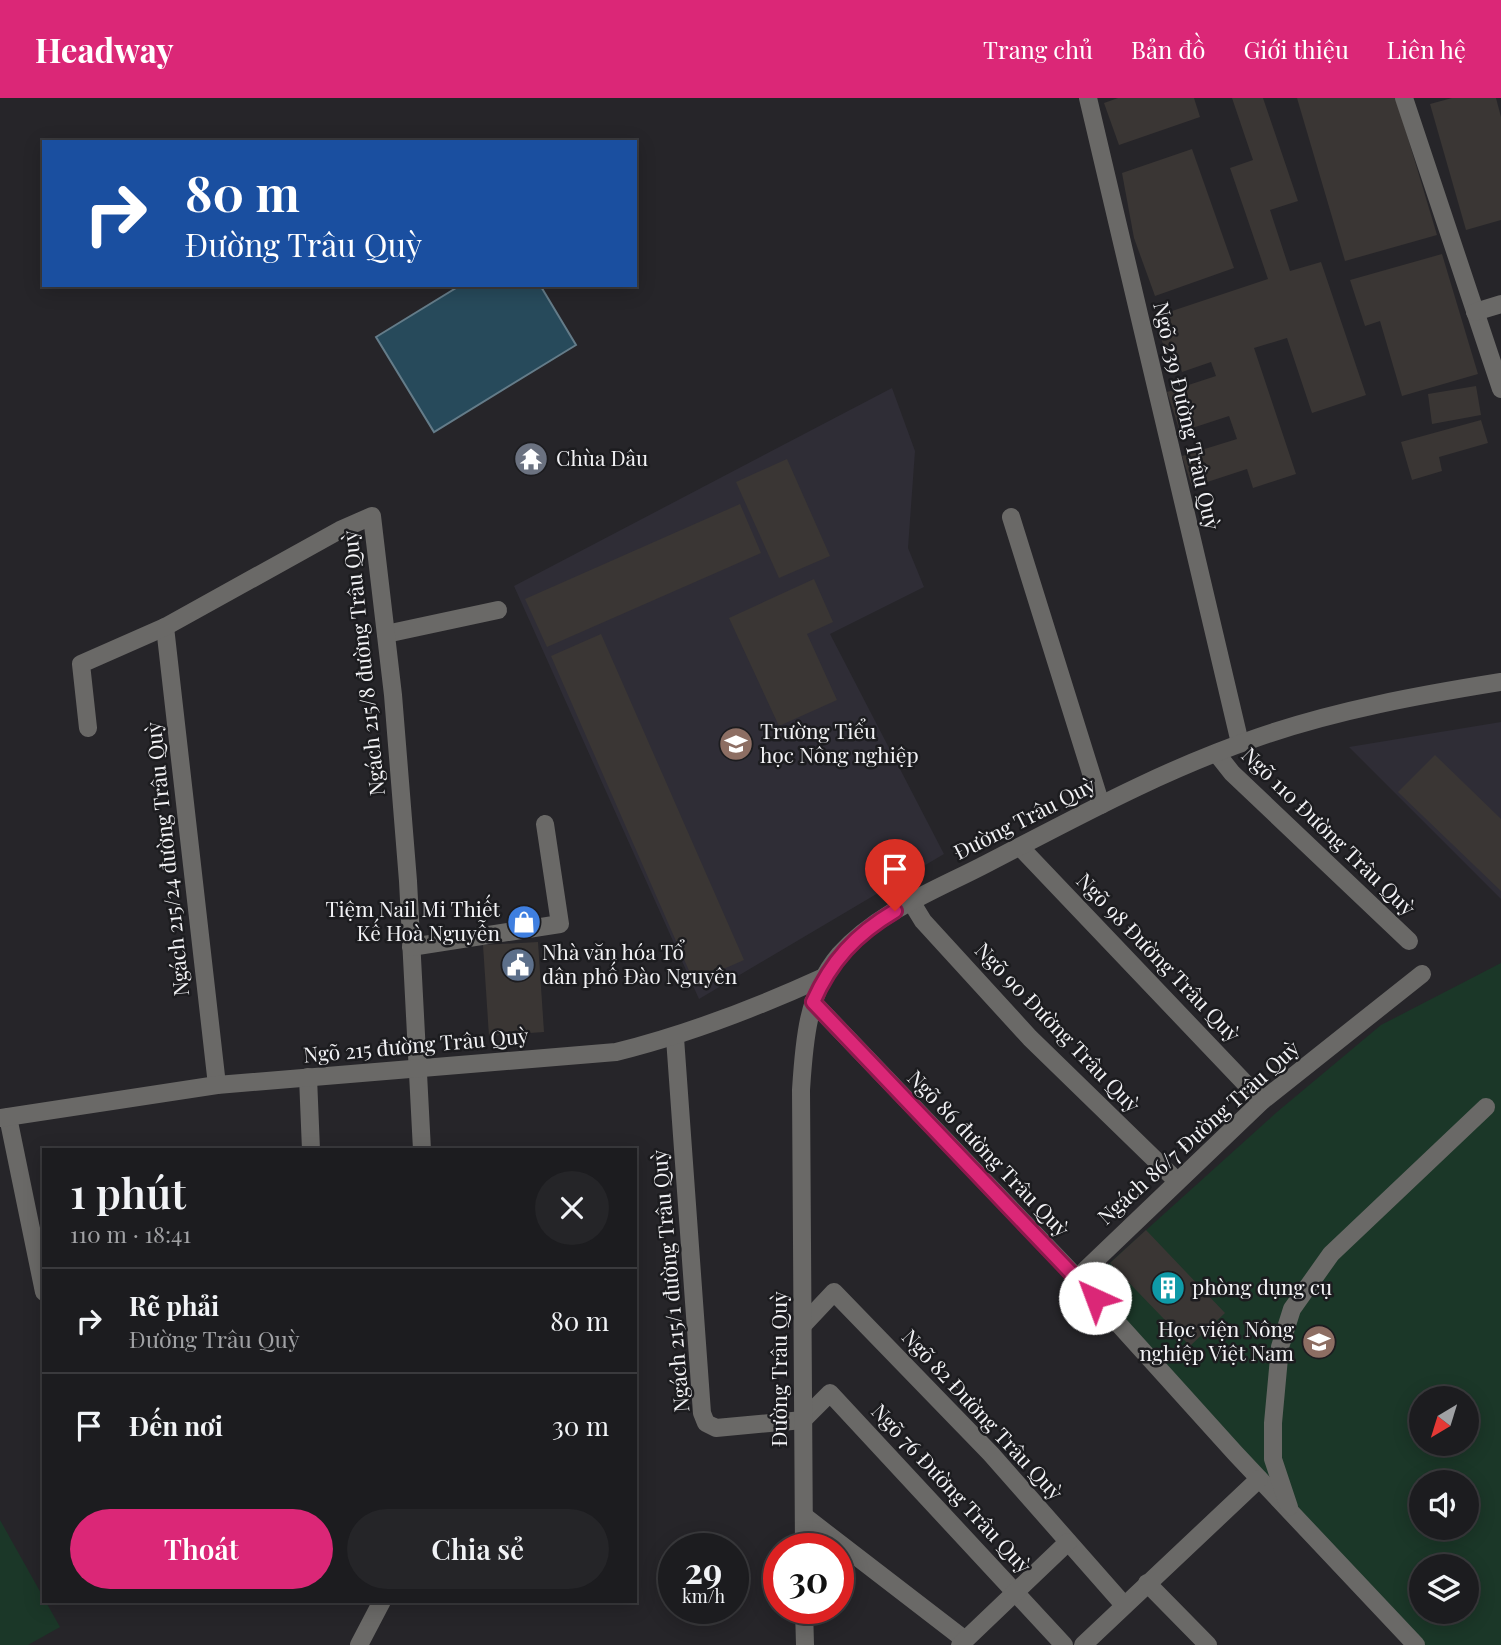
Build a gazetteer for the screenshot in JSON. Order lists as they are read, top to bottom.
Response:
{
  "streets": {
    "street": [
      "Ngõ 239 Đường Trâu Quỳ",
      "Ngách 215/8 đường Trâu Quỳ",
      "Đường Trâu Quỳ",
      "Ngõ 110 Đường Trâu Quỳ",
      "Ngách 215/24 đường Trâu Quỳ",
      "Ngõ 98 Đường Trâu Quỳ",
      "Ngõ 90 Đường Trâu Quỳ",
      "Ngõ 215 đường Trâu Quỳ",
      "Ngách 86/7 Đường Trâu Quỳ",
      "Ngõ 86 đường Trâu Quỳ",
      "Ngách 215/1 đường Trâu Quỳ",
      "Ngõ 82 Đường Trâu Quỳ",
      "Ngõ 76 Đường Trâu Quỳ"
    ]
  },
  "crossings": [
    ["Ngõ 239 Đường Trâu Quỳ", "Đường Trâu Quỳ"],
    ["Ngách 215/8 đường Trâu Quỳ", "Ngách 215/24 đường Trâu Quỳ"],
    ["Ngách 215/8 đường Trâu Quỳ", "Ngõ 215 đường Trâu Quỳ"],
    ["Đường Trâu Quỳ", "Ngõ 110 Đường Trâu Quỳ"],
    ["Đường Trâu Quỳ", "Ngõ 98 Đường Trâu Quỳ"],
    ["Đường Trâu Quỳ", "Ngõ 90 Đường Trâu Quỳ"],
    ["Đường Trâu Quỳ", "Ngõ 215 đường Trâu Quỳ"],
    ["Đường Trâu Quỳ", "Ngõ 86 đường Trâu Quỳ"],
    ["Đường Trâu Quỳ", "Ngách 215/1 đường Trâu Quỳ"],
    ["Đường Trâu Quỳ", "Ngõ 82 Đường Trâu Quỳ"],
    ["Đường Trâu Quỳ", "Ngõ 76 Đường Trâu Quỳ"],
    ["Ngách 215/24 đường Trâu Quỳ", "Ngõ 215 đường Trâu Quỳ"],
    ["Ngõ 98 Đường Trâu Quỳ", "Ngách 86/7 Đường Trâu Quỳ"],
    ["Ngõ 90 Đường Trâu Quỳ", "Ngách 86/7 Đường Trâu Quỳ"],
    ["Ngõ 215 đường Trâu Quỳ", "Ngách 215/1 đường Trâu Quỳ"],
    ["Ngách 86/7 Đường Trâu Quỳ", "Ngõ 86 đường Trâu Quỳ"],
    ["Ngách 215/1 đường Trâu Quỳ", "Ngõ 76 Đường Trâu Quỳ"]
  ],
  "places": {
    "temple": ["Chùa Dâu"],
    "school or university": ["Trường Tiểu học Nông nghiệp", "Học viện Nông nghiệp Việt Nam"],
    "shop": ["Tiệm Nail Mi Thiết Kế Hoà Nguyễn"],
    "public building": ["Nhà văn hóa Tổ dân phố Đào Nguyên"],
    "building": ["phòng dụng cụ"]
  },
  "north": "bottom left",
  "page": {
    "header": "Headway",
    "nav": [
      "Trang chủ",
      "Bản đồ",
      "Giới thiệu",
      "Liên hệ"
    ],
    "turn": ["80 m", "Đường Trâu Quỳ"],
    "heading": ["1 phút", "110 m · 18:41"],
    "list": [
      {
        "name": "Rẽ phải",
        "note": "Đường Trâu Quỳ",
        "value": "80 m"
      },
      {
        "name": "Đến nơi",
        "value": "30 m"
      }
    ],
    "buttons": ["Thoát", "Chia sẻ"],
    "speed": "29 km/h",
    "limit": "30"
  }
}
